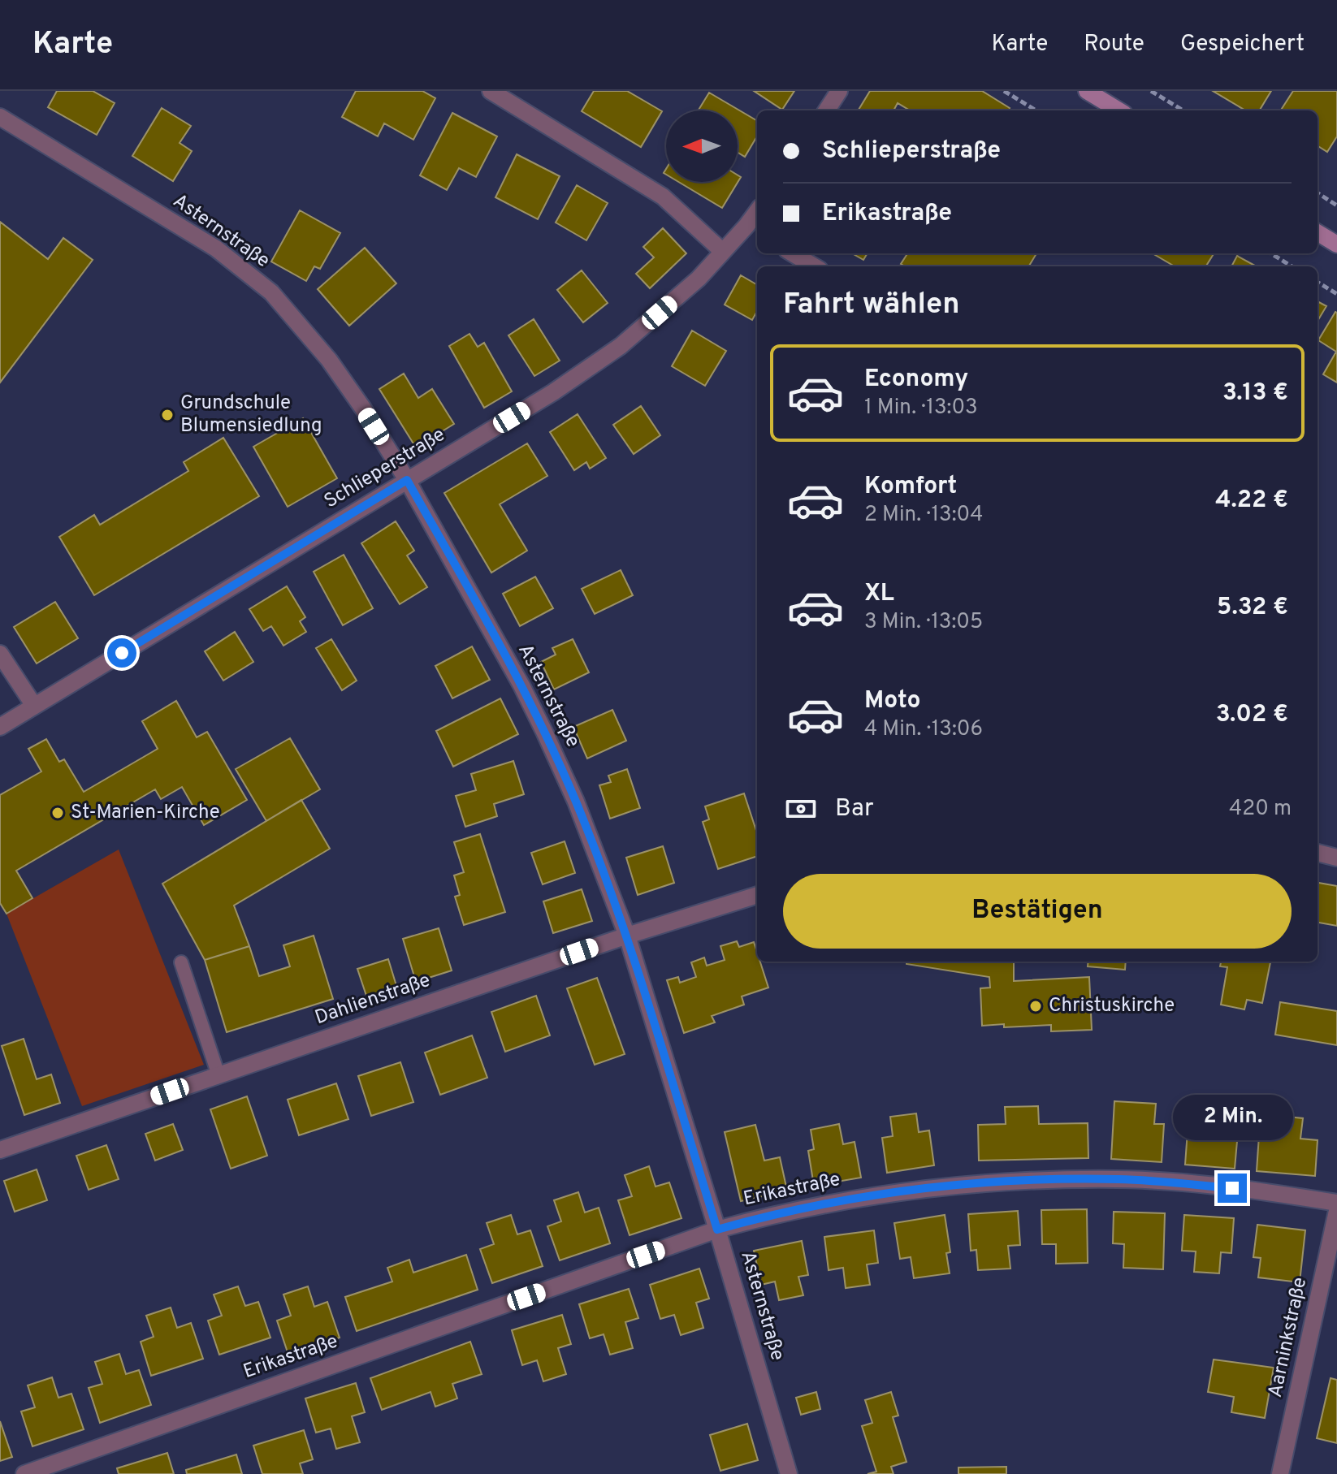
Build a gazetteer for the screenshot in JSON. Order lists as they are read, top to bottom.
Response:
{
  "streets": {
    "street": [
      "Asternstraße",
      "Schlieperstraße",
      "Dahlienstraße",
      "Erikastraße",
      "Aarninkstraße"
    ]
  },
  "crossings": [
    ["Asternstraße", "Schlieperstraße"],
    ["Asternstraße", "Dahlienstraße"],
    ["Asternstraße", "Erikastraße"]
  ],
  "places": ["Grundschule Blumensiedlung", "St-Marien-Kirche", "Christuskirche"],
  "north": "left",
  "page": {
    "header": "Karte",
    "nav": ["Karte", "Route", "Gespeichert"],
    "banner": ["Schlieperstraße", "Erikastraße"],
    "heading": "Fahrt wählen",
    "list": [
      {
        "name": "Economy",
        "note": "1 Min. · 13:03",
        "value": "3.13 €"
      },
      {
        "name": "Komfort",
        "note": "2 Min. · 13:04",
        "value": "4.22 €"
      },
      {
        "name": "XL",
        "note": "3 Min. · 13:05",
        "value": "5.32 €"
      },
      {
        "name": "Moto",
        "note": "4 Min. · 13:06",
        "value": "3.02 €"
      }
    ],
    "pay": ["Bar", "420 m"],
    "buttons": "Bestätigen",
    "bubble": "2 Min."
  }
}
